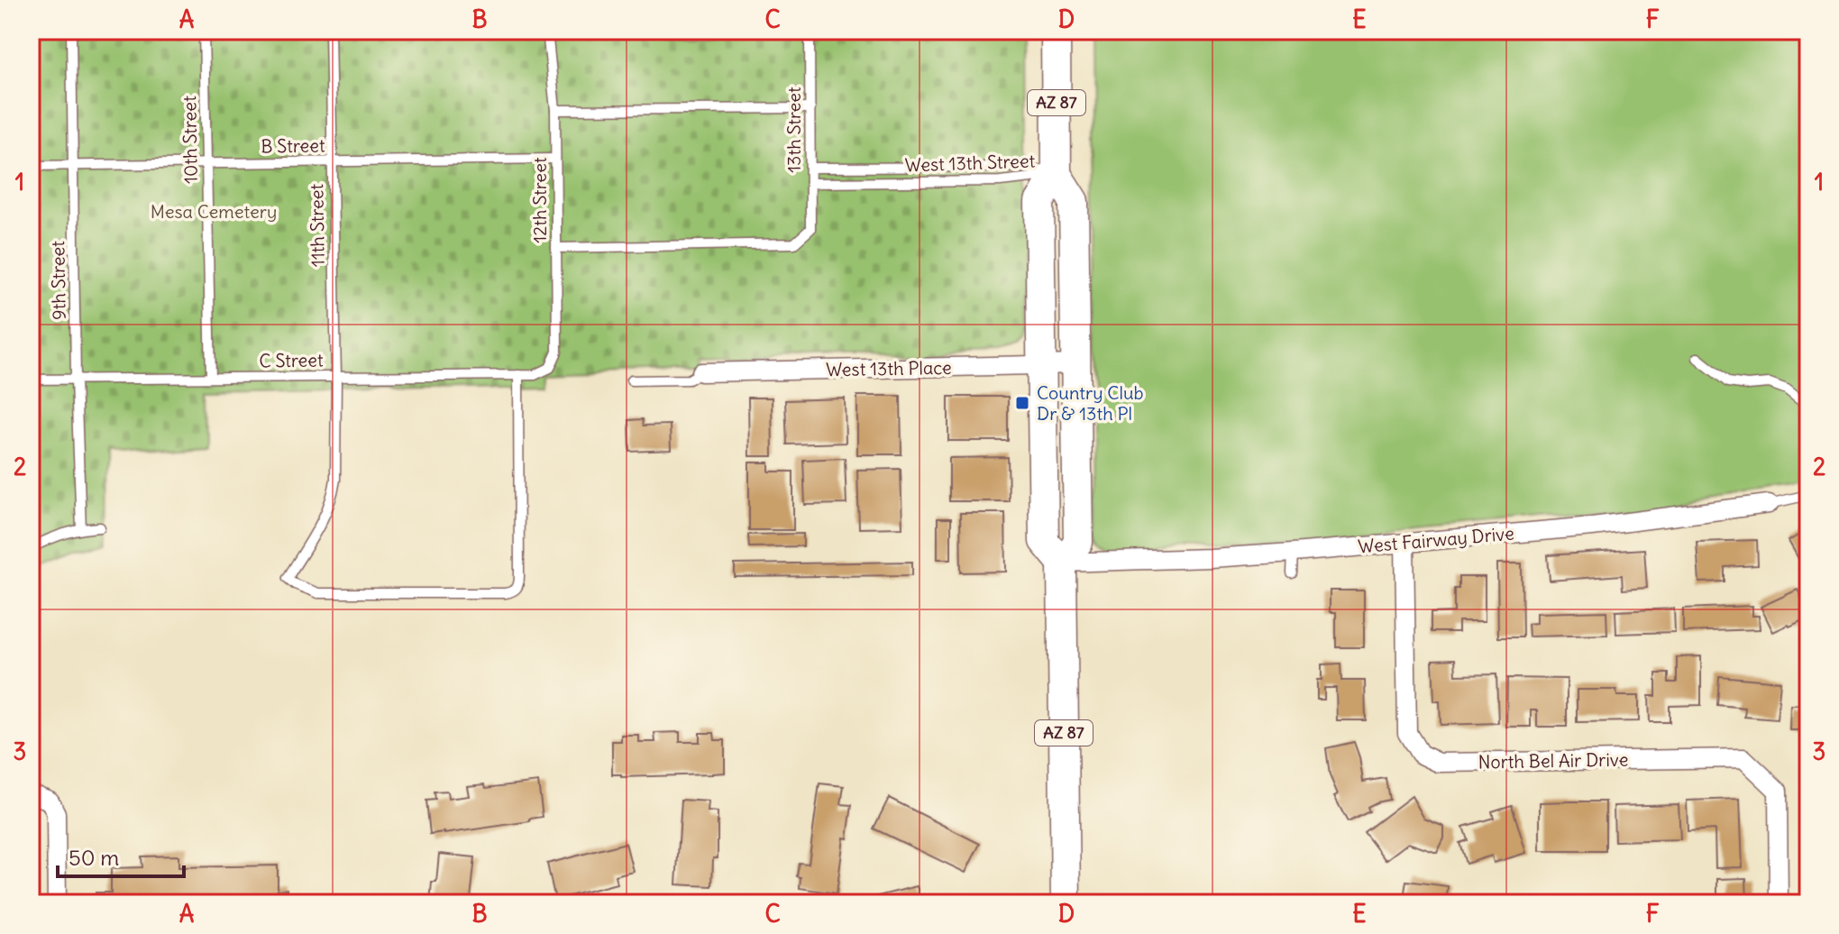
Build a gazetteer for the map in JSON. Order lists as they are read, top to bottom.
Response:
{
  "streets": {
    "main road": ["AZ 87"],
    "street": ["West 13th Place", "West Fairway Drive", "North Bel Air Drive"],
    "lane": [
      "13th Street",
      "10th Street",
      "B Street",
      "West 13th Street",
      "12th Street",
      "11th Street",
      "9th Street",
      "C Street"
    ]
  },
  "crossings": [
    ["AZ 87", "West 13th Street"],
    ["AZ 87", "West 13th Place"],
    ["AZ 87", "West Fairway Drive"],
    ["13th Street", "West 13th Street"],
    ["13th Street", "12th Street"],
    ["10th Street", "B Street"],
    ["10th Street", "C Street"],
    ["B Street", "12th Street"],
    ["B Street", "11th Street"],
    ["B Street", "9th Street"],
    ["12th Street", "C Street"],
    ["11th Street", "C Street"],
    ["9th Street", "C Street"],
    ["West Fairway Drive", "North Bel Air Drive"]
  ],
  "parks": ["Mesa Cemetery"],
  "places": {
    "transit": ["Country Club Dr & 13th Pl"]
  },
  "scale_bar": "50 m",
  "grid": {
    "columns": [
      "A",
      "B",
      "C",
      "D",
      "E",
      "F"
    ],
    "rows": ["1", "2", "3"]
  }
}
